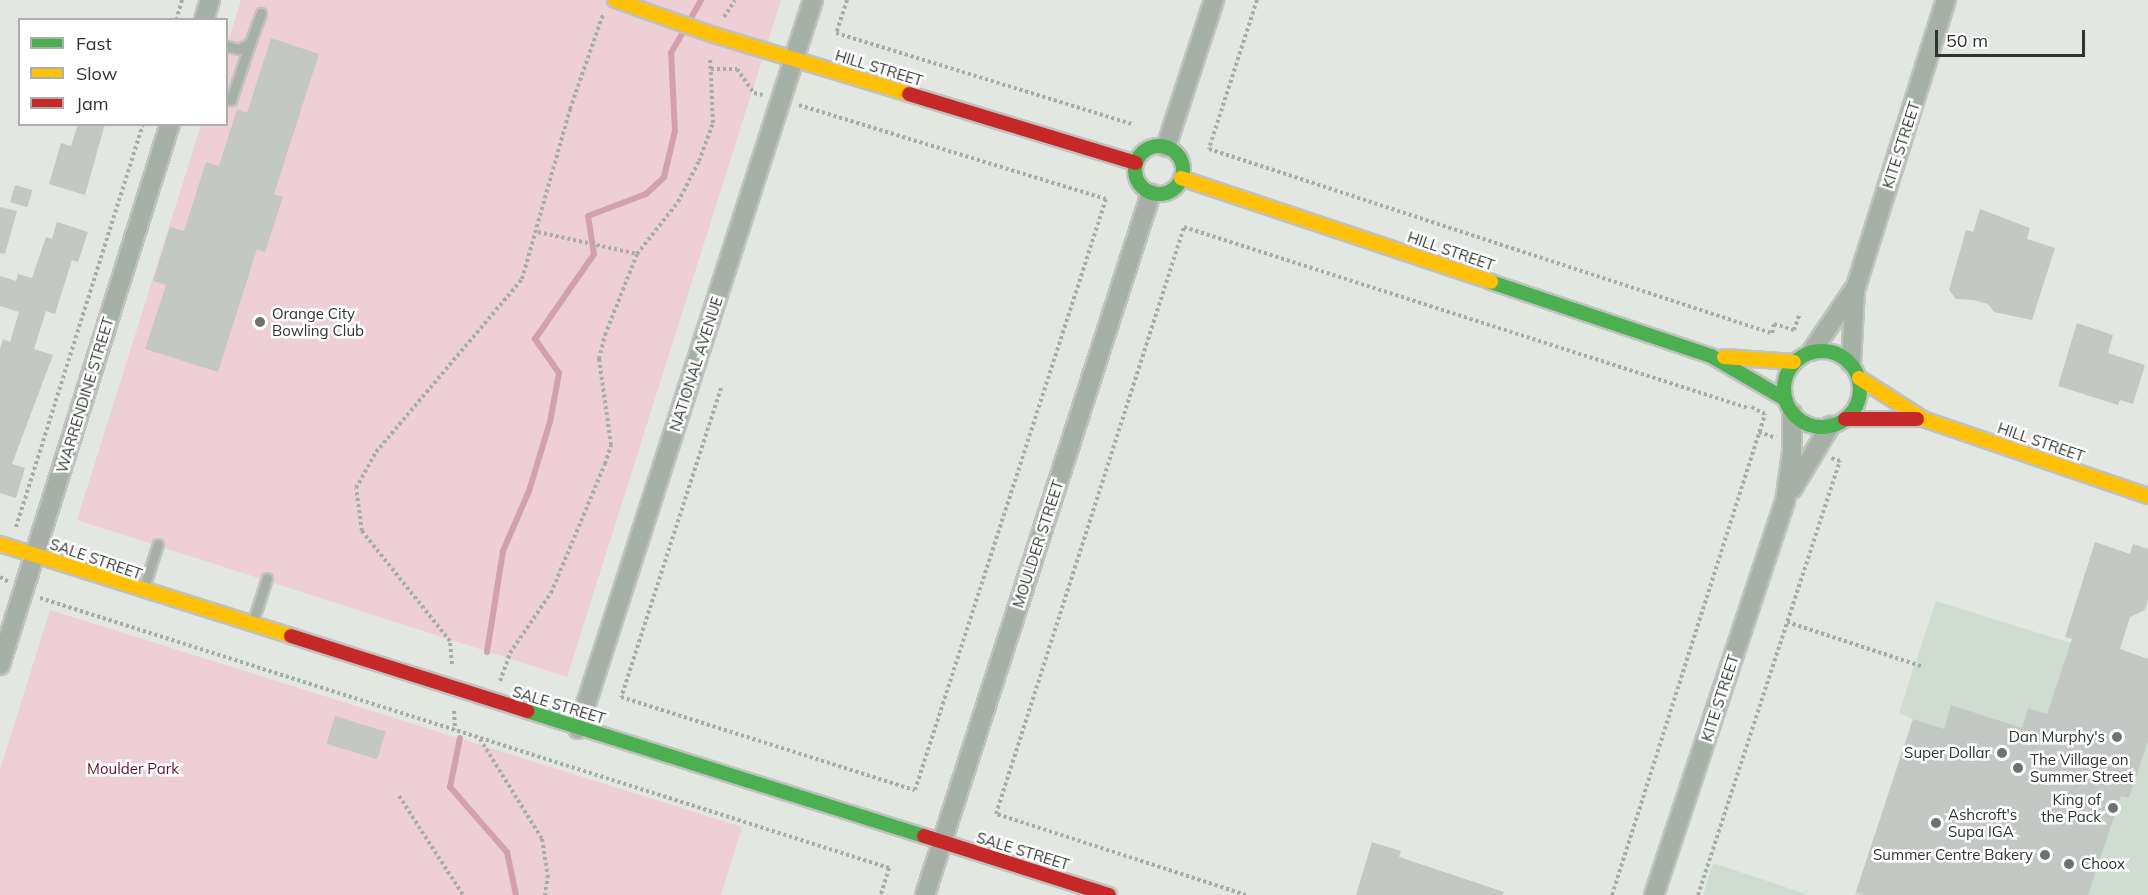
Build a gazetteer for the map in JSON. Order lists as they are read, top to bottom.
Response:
{
  "streets": {
    "street": [
      "HILL STREET",
      "KITE STREET",
      "NATIONAL AVENUE",
      "WARRENDINE STREET",
      "MOULDER STREET",
      "SALE STREET"
    ]
  },
  "crossings": [
    ["HILL STREET", "KITE STREET"],
    ["HILL STREET", "NATIONAL AVENUE"],
    ["HILL STREET", "MOULDER STREET"],
    ["NATIONAL AVENUE", "SALE STREET"],
    ["WARRENDINE STREET", "SALE STREET"],
    ["MOULDER STREET", "SALE STREET"]
  ],
  "parks": ["Moulder Park"],
  "places": [
    "Orange City Bowling Club",
    "Dan Murphy's",
    "Super Dollar",
    "The Village on Summer Street",
    "King of the Pack",
    "Ashcroft's Supa IGA",
    "Summer Centre Bakery",
    "Choox"
  ],
  "legend": ["Fast", "Slow", "Jam"],
  "scale_bar": "50 m"
}
